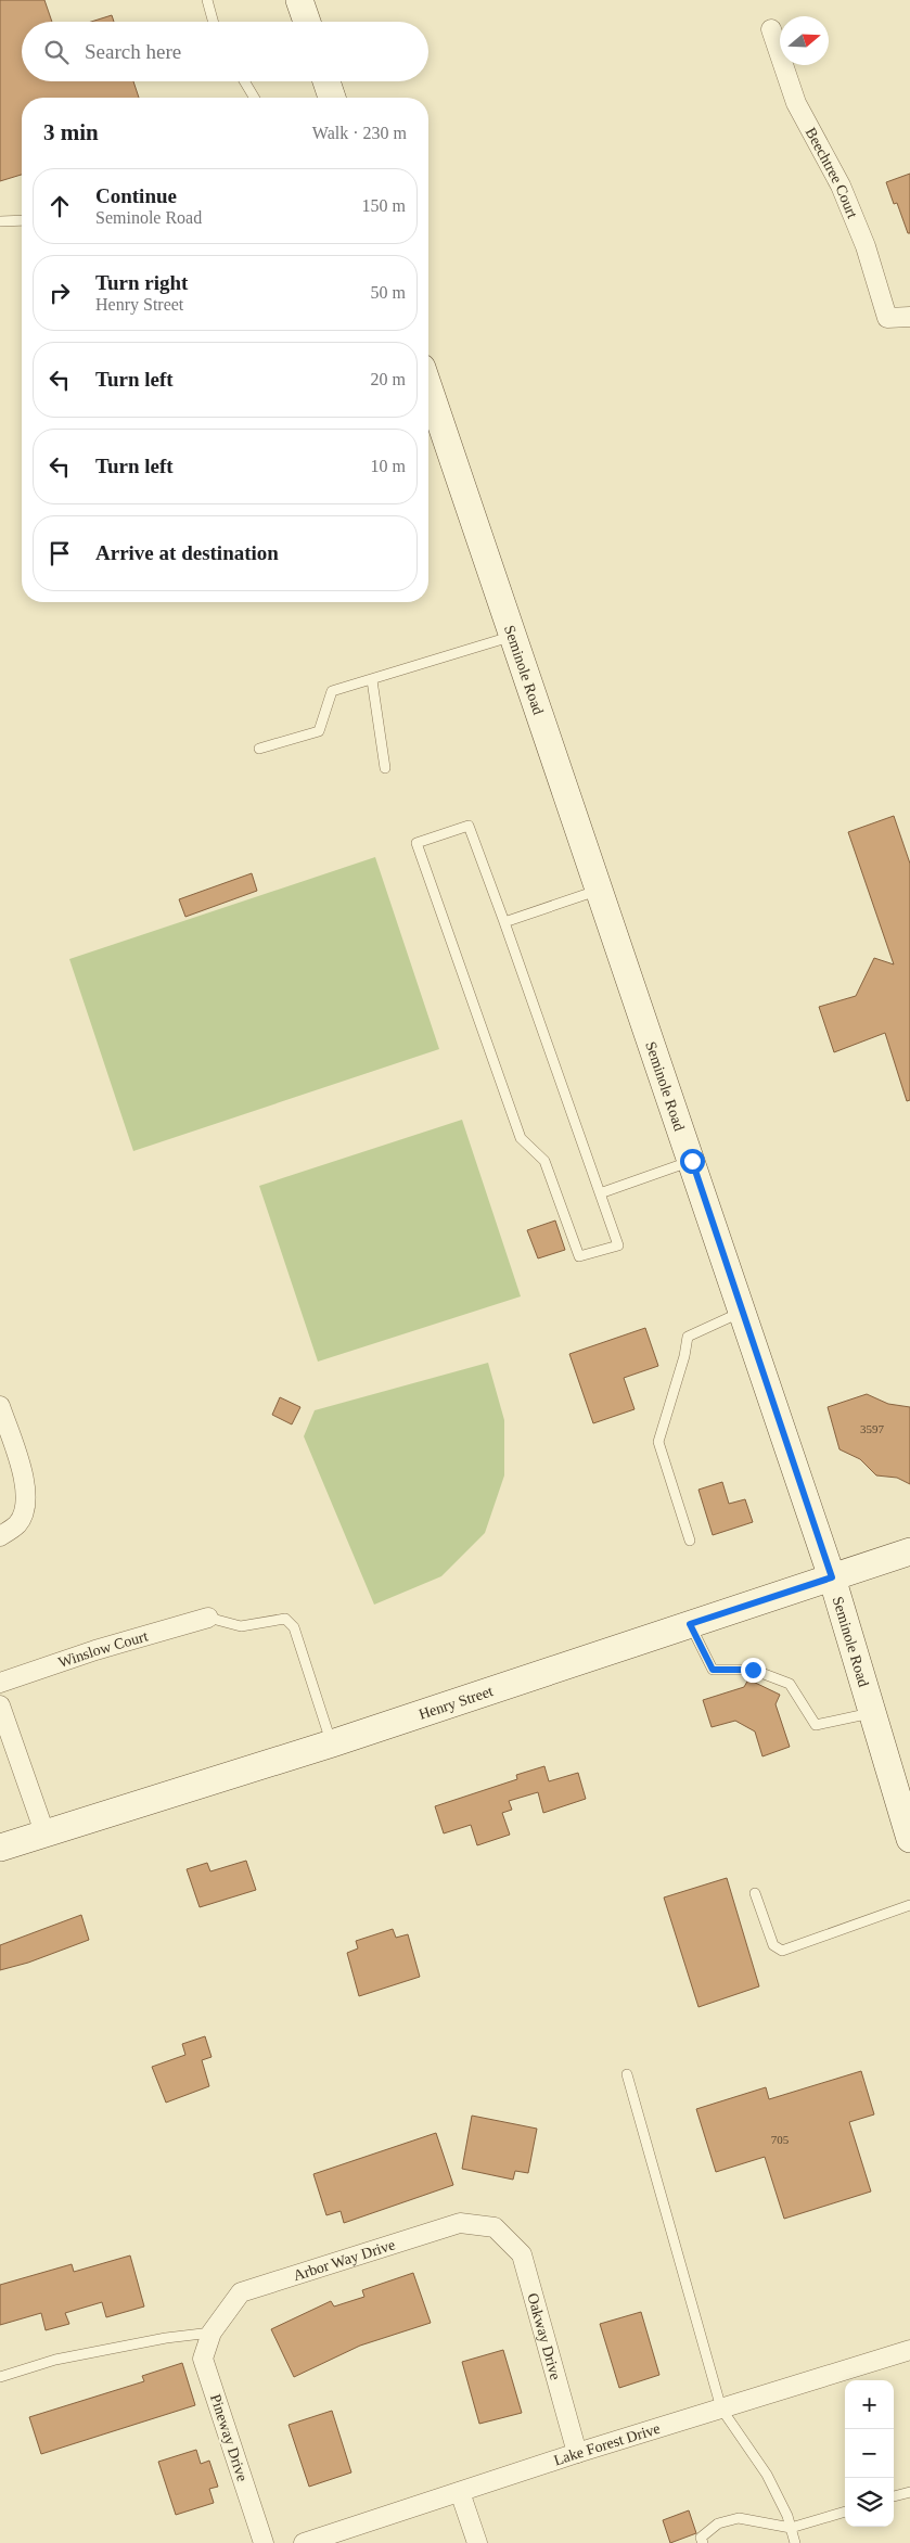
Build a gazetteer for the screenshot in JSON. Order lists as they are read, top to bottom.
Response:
{
  "streets": {
    "street": [
      "Beechtree Court",
      "Seminole Road",
      "Winslow Court",
      "Henry Street",
      "Arbor Way Drive",
      "Oakway Drive",
      "Pineway Drive",
      "Lake Forest Drive"
    ]
  },
  "crossings": [
    ["Seminole Road", "Henry Street"],
    ["Arbor Way Drive", "Oakway Drive"],
    ["Arbor Way Drive", "Pineway Drive"],
    ["Oakway Drive", "Lake Forest Drive"]
  ],
  "house_numbers": ["3597", "705"],
  "north": "right",
  "page": {
    "search": "Search here",
    "heading": ["3 min", "Walk · 230 m"],
    "list": [
      ["Continue", "Seminole Road", "150 m"],
      ["Turn right", "Henry Street", "50 m"],
      ["Turn left", "20 m"],
      ["Turn left", "10 m"],
      "Arrive at destination"
    ],
    "map_buttons": ["+", "−"]
  }
}
